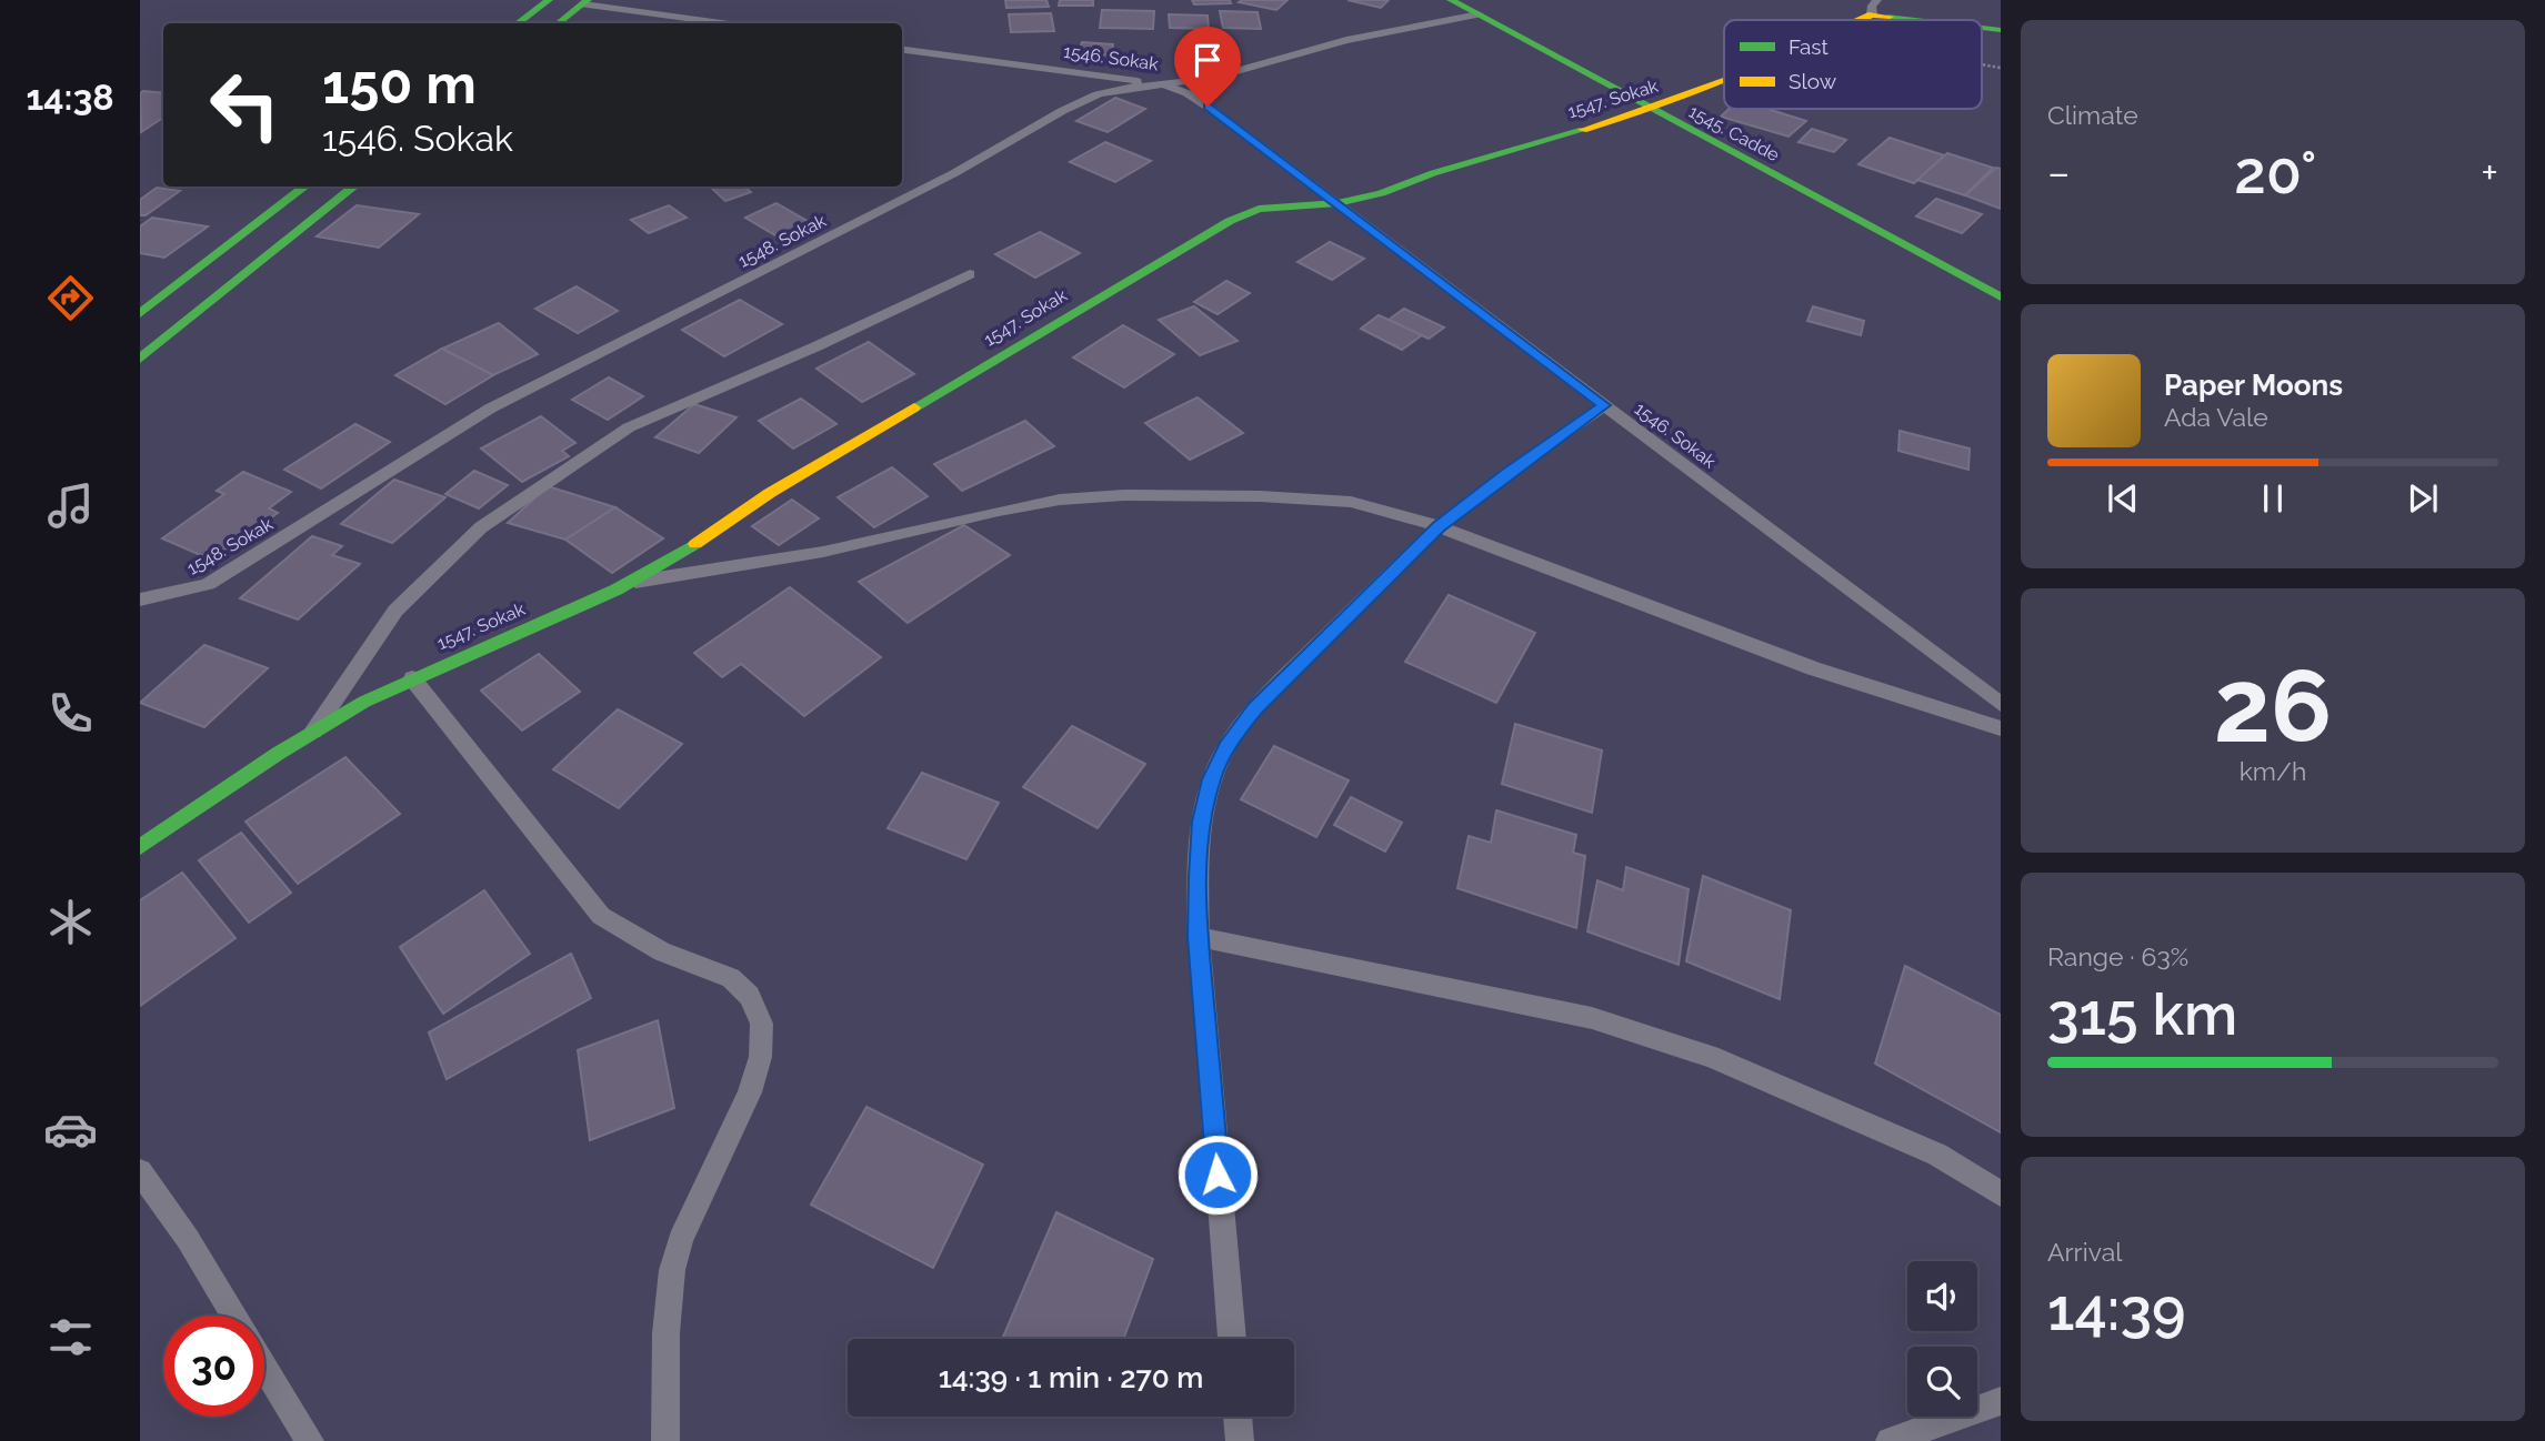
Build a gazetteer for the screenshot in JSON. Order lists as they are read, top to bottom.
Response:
{
  "streets": {
    "street": [
      "1546. Sokak",
      "1547. Sokak",
      "1545. Cadde",
      "1548. Sokak"
    ]
  },
  "crossings": [
    ["1546. Sokak", "1547. Sokak"],
    ["1546. Sokak", "1548. Sokak"],
    ["1547. Sokak", "1545. Cadde"],
    ["1545. Cadde", "1548. Sokak"]
  ],
  "legend": ["Fast", "Slow"],
  "page": {
    "tabs": "14:38",
    "tile": [
      "Climate",
      ["26", "km/h"],
      ["Range · 63%", "315 km"],
      ["Arrival", "14:39"]
    ],
    "turn": ["150 m", "1546. Sokak"],
    "heat": ["−", "20°", "+"],
    "song": ["Paper Moons", "Ada Vale"],
    "limit": "30",
    "trip": "14:39 · 1 min · 270 m"
  }
}
